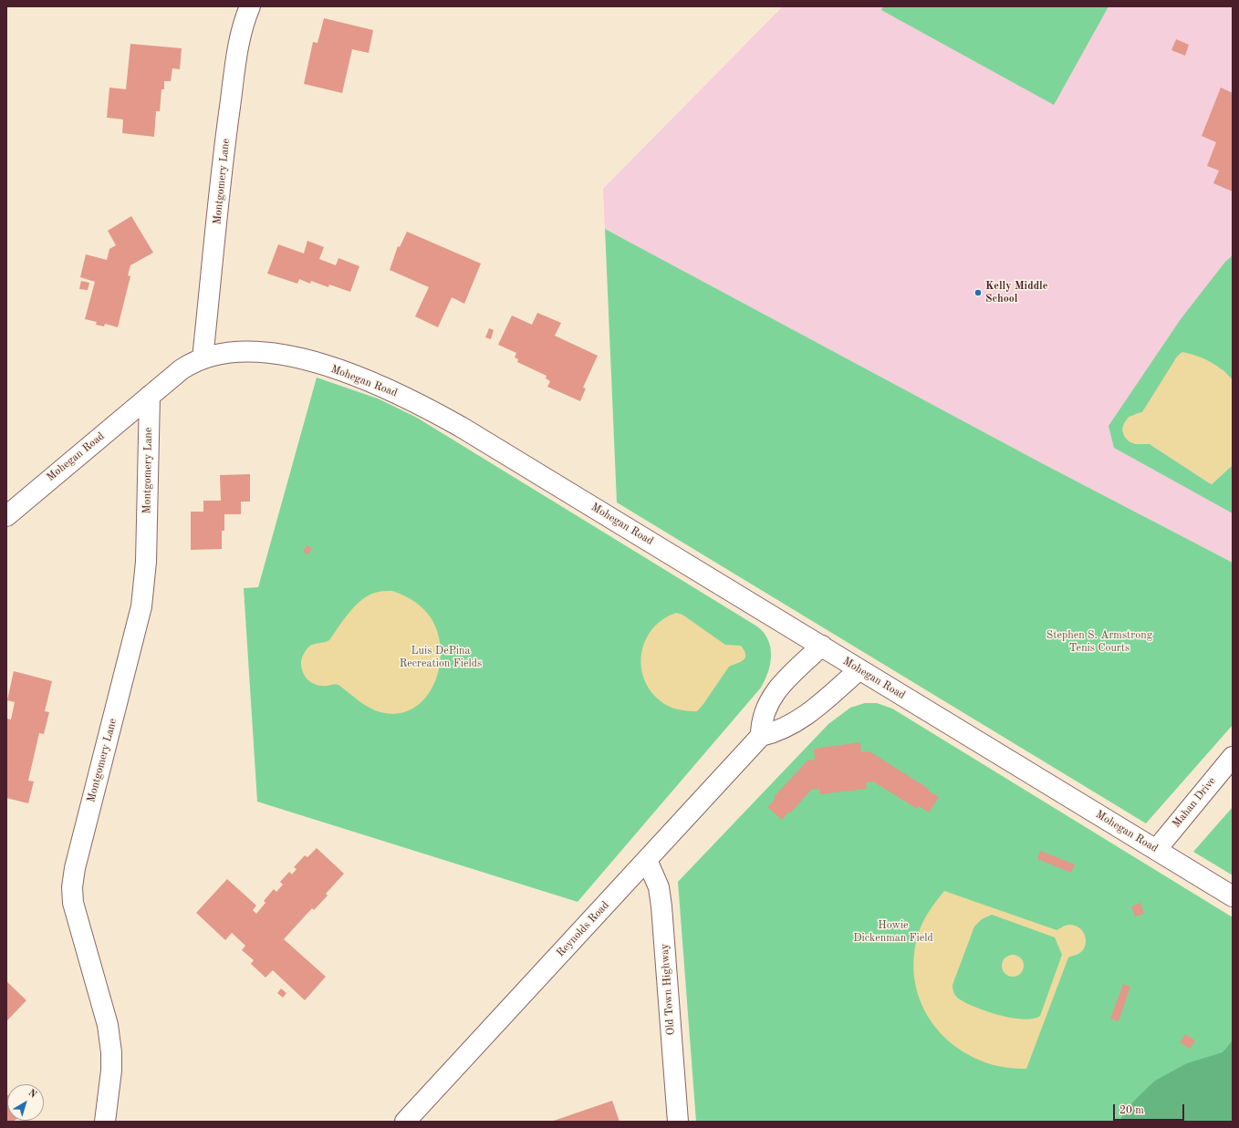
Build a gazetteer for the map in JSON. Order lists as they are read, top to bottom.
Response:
{
  "streets": {
    "street": [
      "Montgomery Lane",
      "Mohegan Road",
      "Mahan Drive",
      "Reynolds Road",
      "Old Town Highway"
    ]
  },
  "crossings": [
    ["Montgomery Lane", "Mohegan Road"],
    ["Mohegan Road", "Mahan Drive"],
    ["Reynolds Road", "Old Town Highway"]
  ],
  "parks": ["Stephen S. Armstrong Tenis Courts", "Luis DePina Recreation Fields", "Howie Dickenman Field"],
  "places": ["Kelly Middle School"],
  "scale_bar": "20 m",
  "north": "top right"
}
